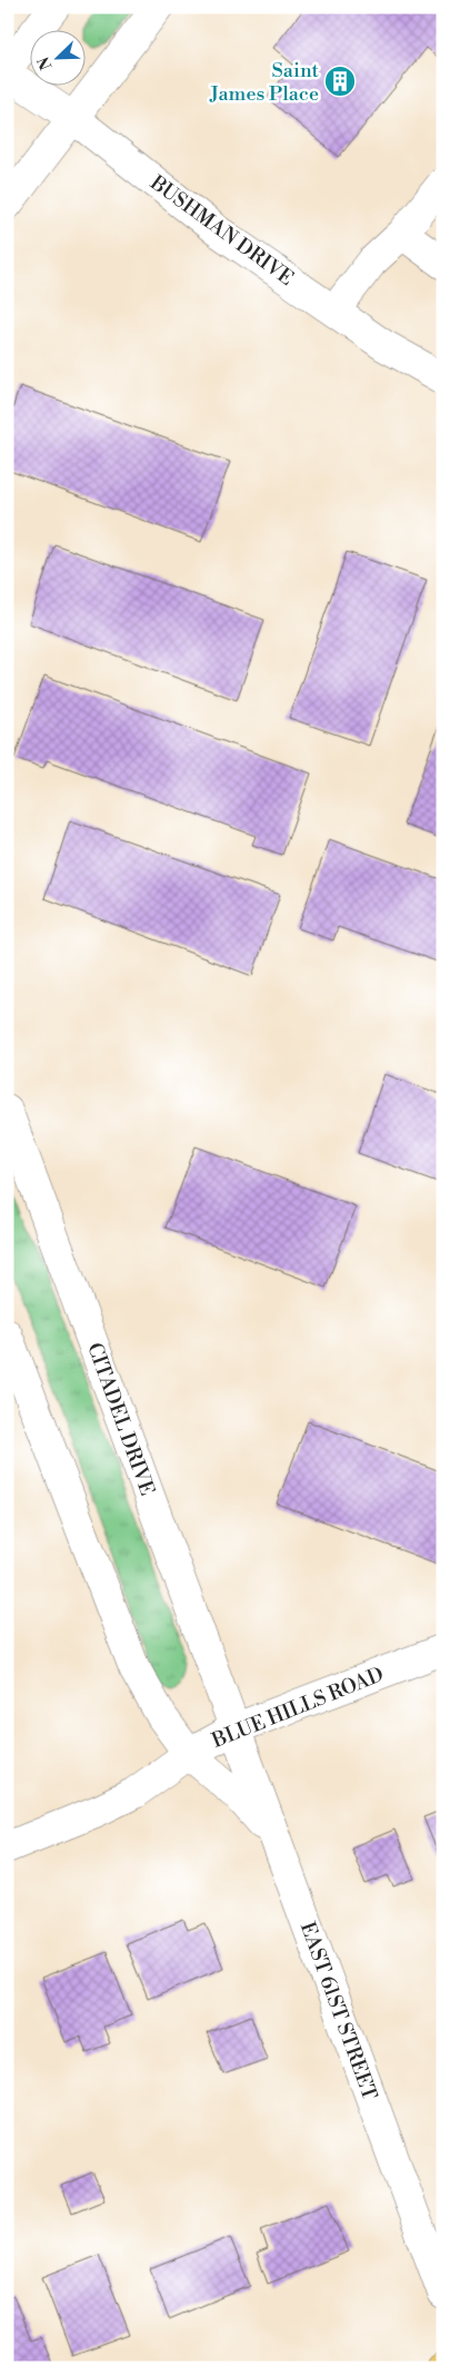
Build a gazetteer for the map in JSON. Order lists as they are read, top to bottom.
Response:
{
  "streets": {
    "street": [
      "BUSHMAN DRIVE",
      "CITADEL DRIVE",
      "BLUE HILLS ROAD",
      "EAST 61ST STREET"
    ]
  },
  "crossings": [
    ["CITADEL DRIVE", "BLUE HILLS ROAD"],
    ["CITADEL DRIVE", "EAST 61ST STREET"],
    ["BLUE HILLS ROAD", "EAST 61ST STREET"]
  ],
  "places": {
    "building": ["Saint James Place"]
  },
  "north": "bottom left"
}
